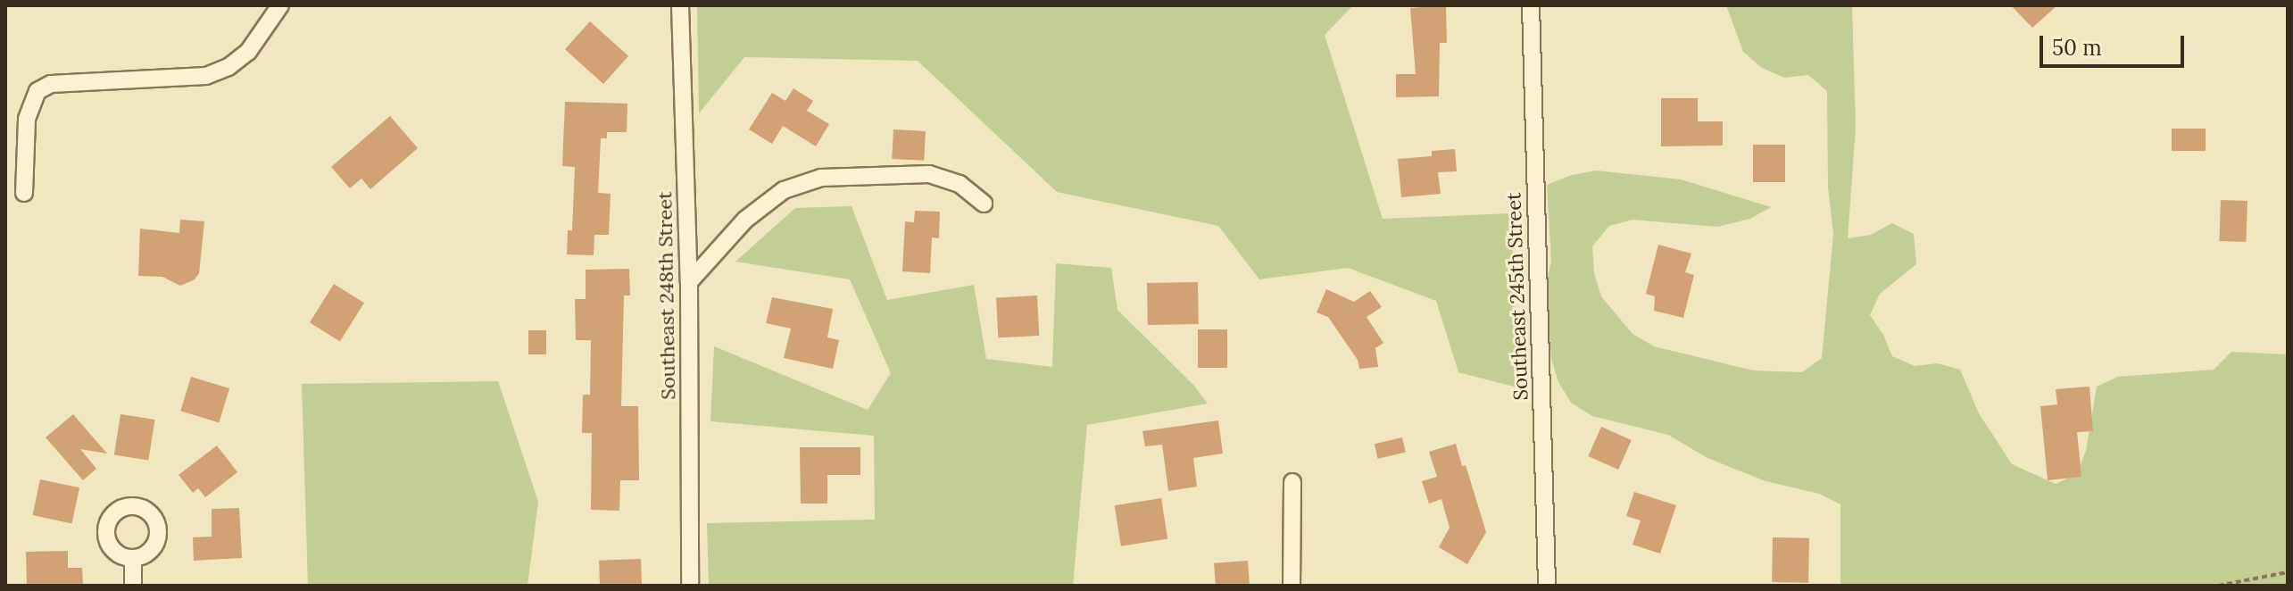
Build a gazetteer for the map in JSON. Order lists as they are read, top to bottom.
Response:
{
  "streets": {
    "street": ["Southeast 248th Street", "Southeast 245th Street"]
  },
  "scale_bar": "50 m"
}
